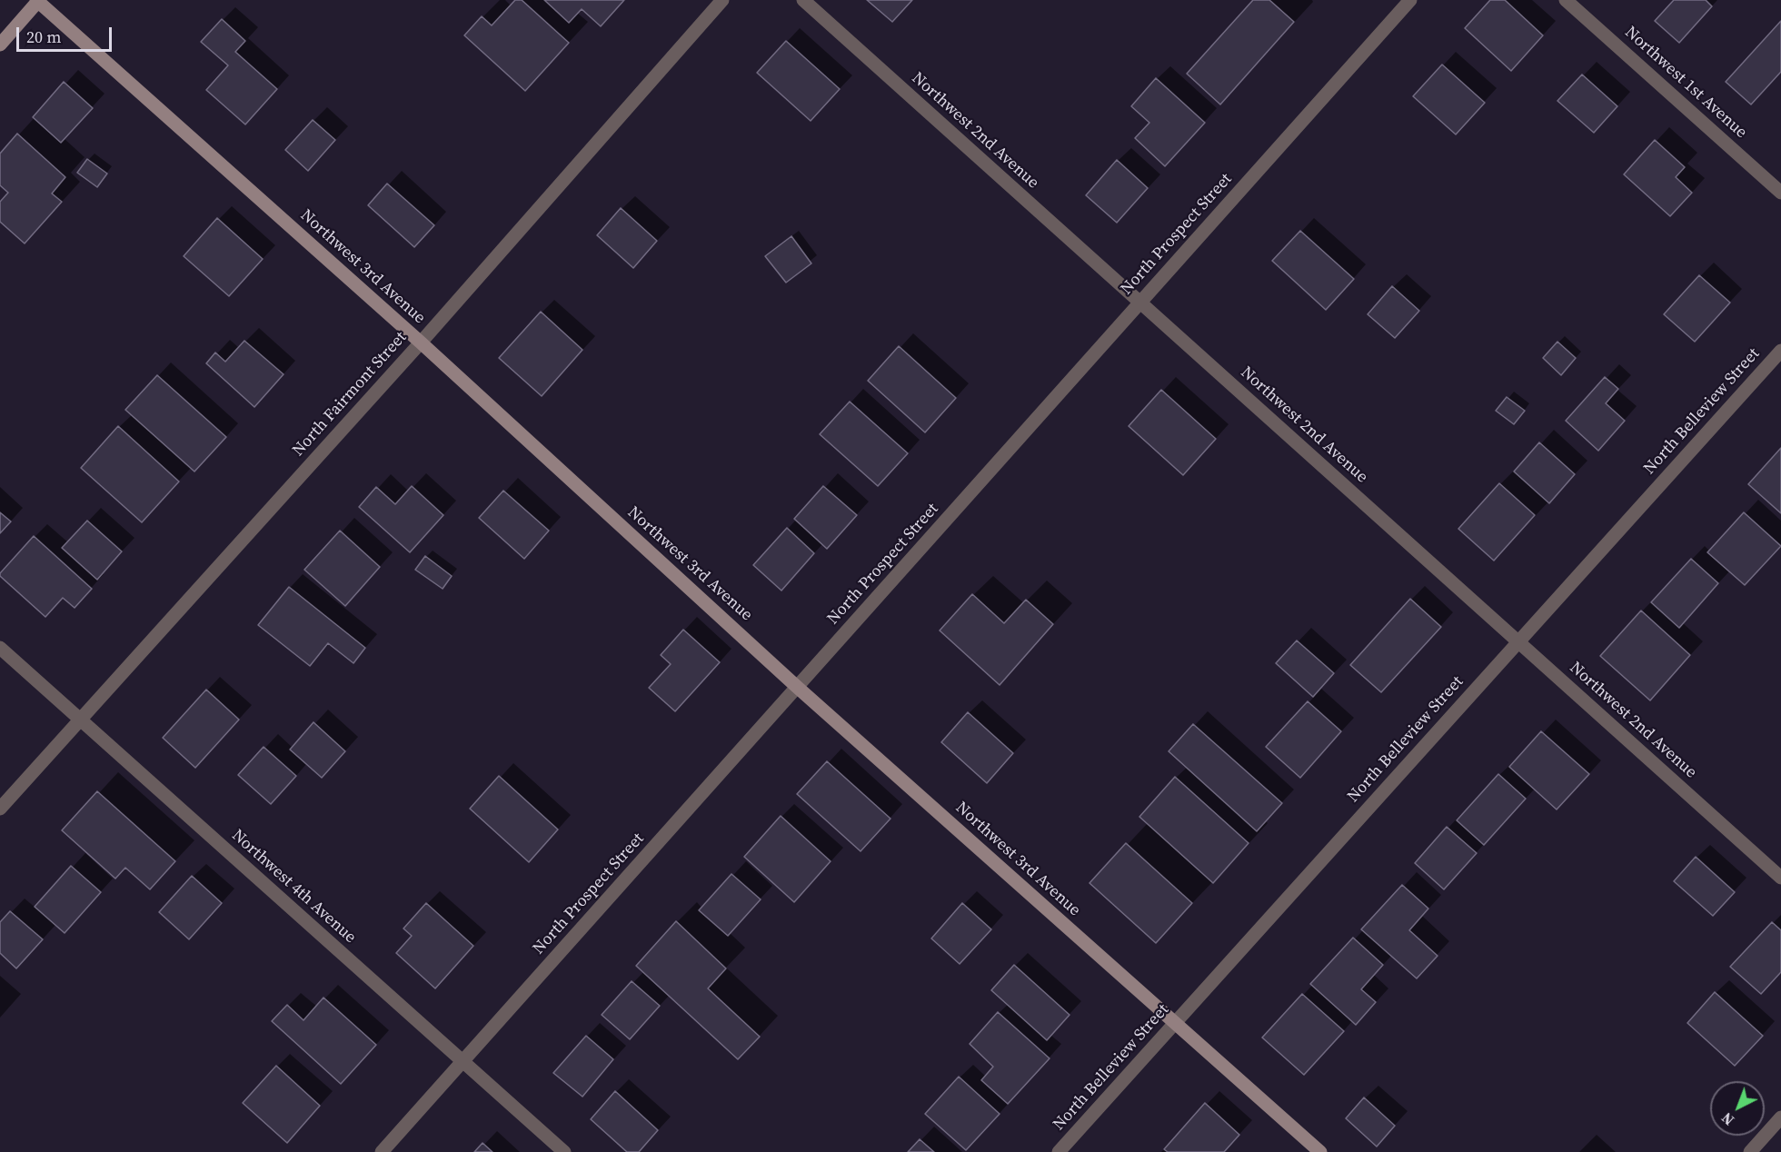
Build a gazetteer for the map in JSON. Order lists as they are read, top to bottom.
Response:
{
  "streets": {
    "street": [
      "Northwest 1st Avenue",
      "Northwest 2nd Avenue",
      "North Prospect Street",
      "Northwest 3rd Avenue",
      "North Fairmont Street",
      "North Belleview Street",
      "Northwest 4th Avenue"
    ]
  },
  "crossings": [
    ["Northwest 2nd Avenue", "North Prospect Street"],
    ["Northwest 2nd Avenue", "North Belleview Street"],
    ["North Prospect Street", "Northwest 3rd Avenue"],
    ["North Prospect Street", "Northwest 4th Avenue"],
    ["Northwest 3rd Avenue", "North Fairmont Street"],
    ["Northwest 3rd Avenue", "North Belleview Street"],
    ["North Fairmont Street", "Northwest 4th Avenue"]
  ],
  "scale_bar": "20 m",
  "north": "bottom left"
}
